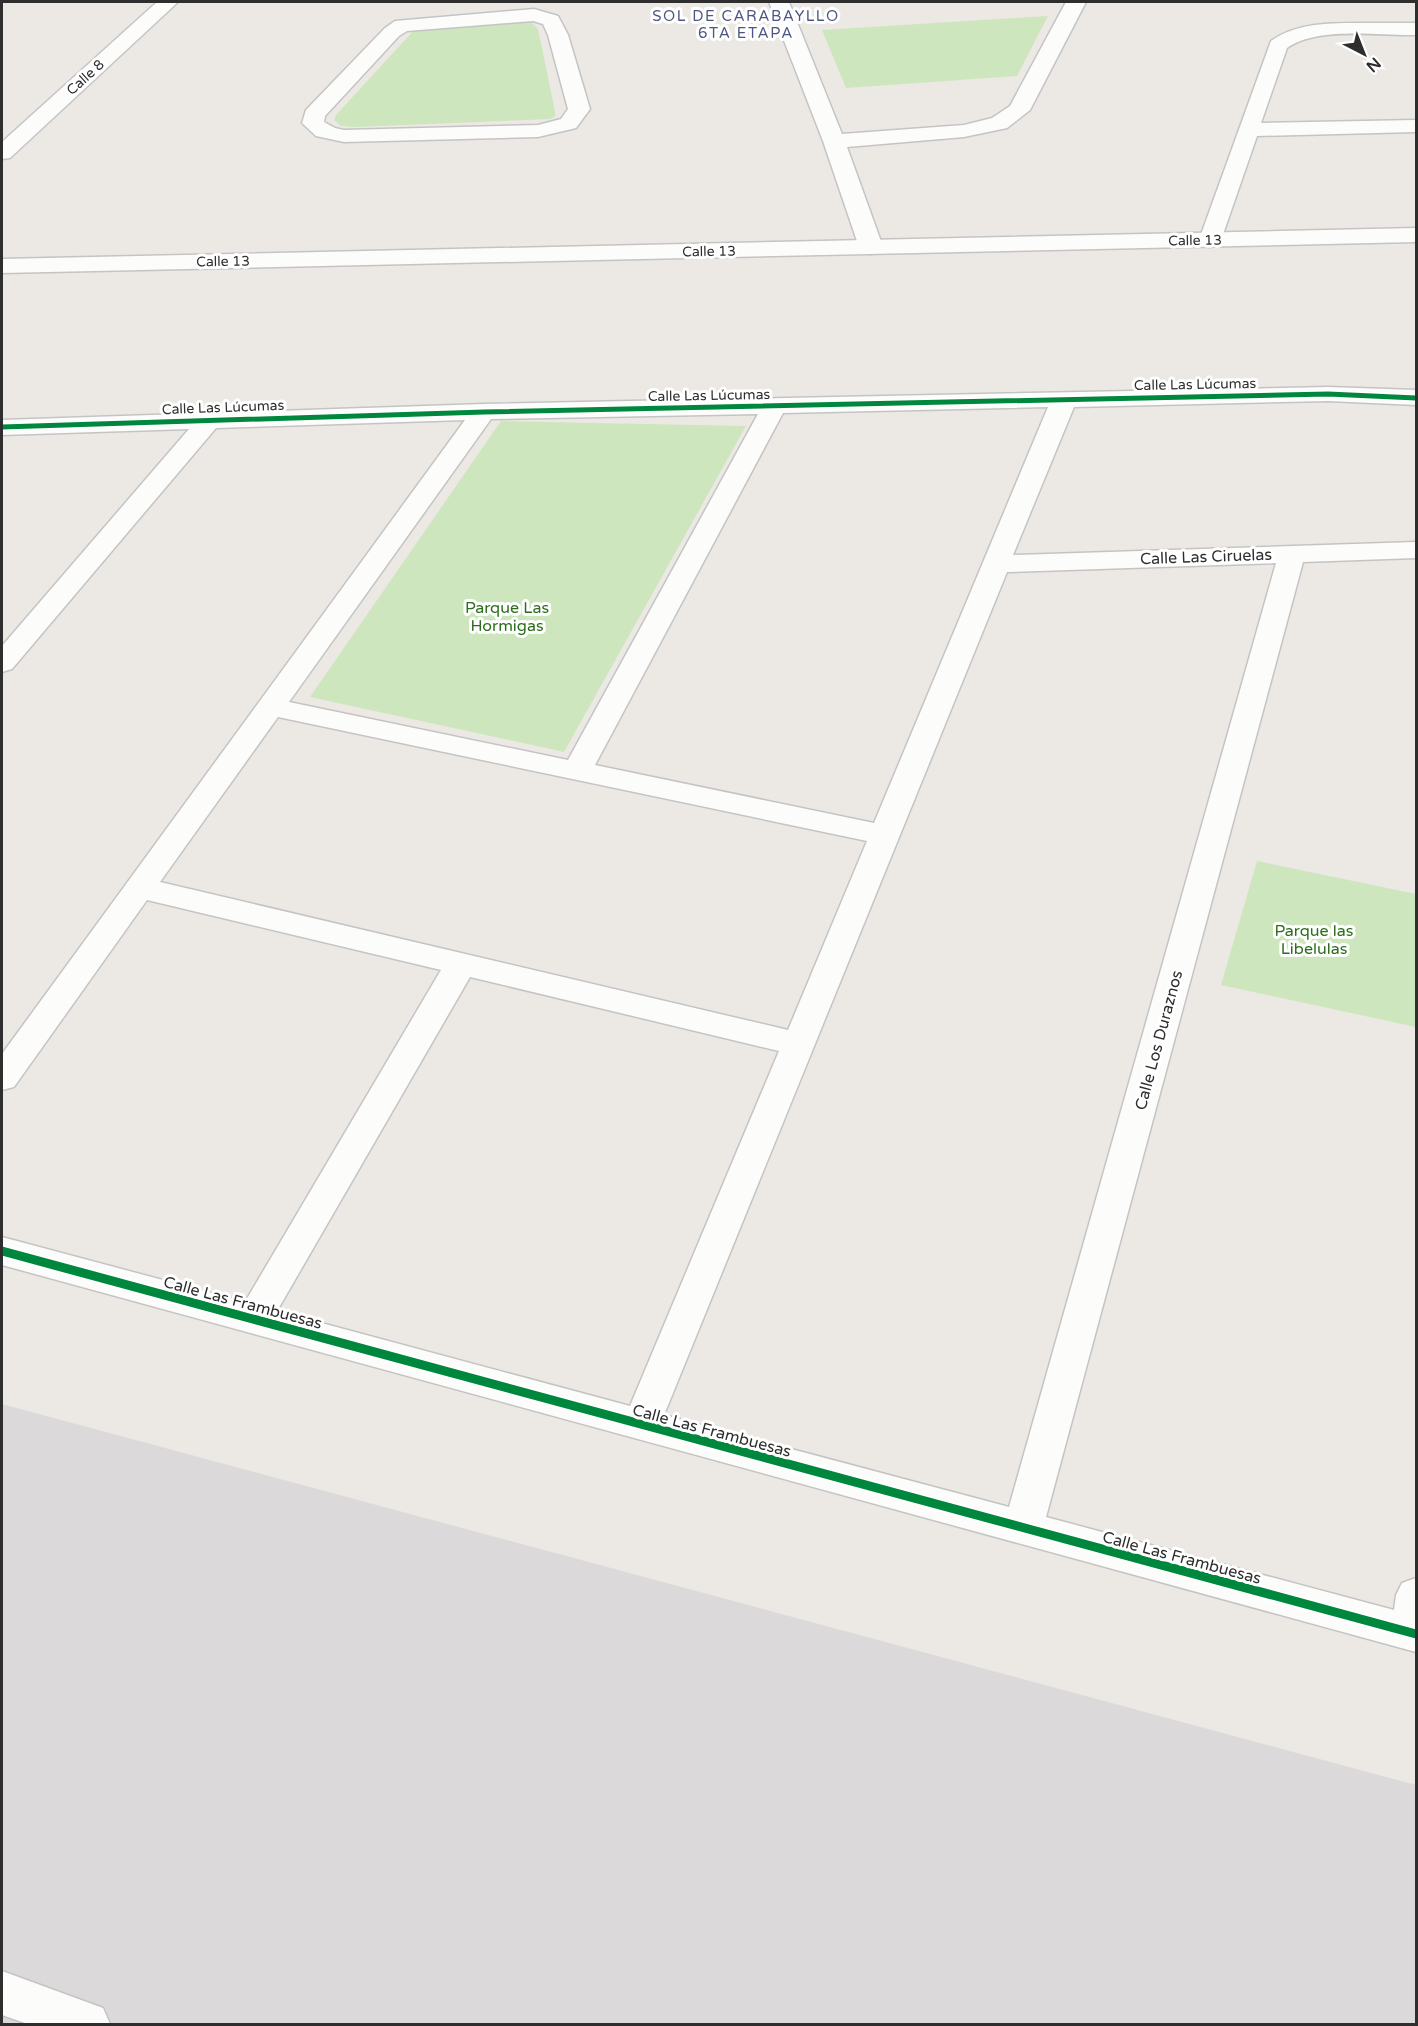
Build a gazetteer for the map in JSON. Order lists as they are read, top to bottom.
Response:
{
  "streets": {
    "street": [
      "Calle 8",
      "Calle 13",
      "Calle Las Lúcumas",
      "Calle Las Ciruelas",
      "Calle Los Duraznos",
      "Calle Las Frambuesas"
    ]
  },
  "crossings": [
    ["Calle Las Ciruelas", "Calle Los Duraznos"],
    ["Calle Los Duraznos", "Calle Las Frambuesas"]
  ],
  "districts": ["SOL DE CARABAYLLO 6TA ETAPA"],
  "parks": ["Parque Las Hormigas", "Parque las Libelulas"],
  "north": "bottom right"
}
